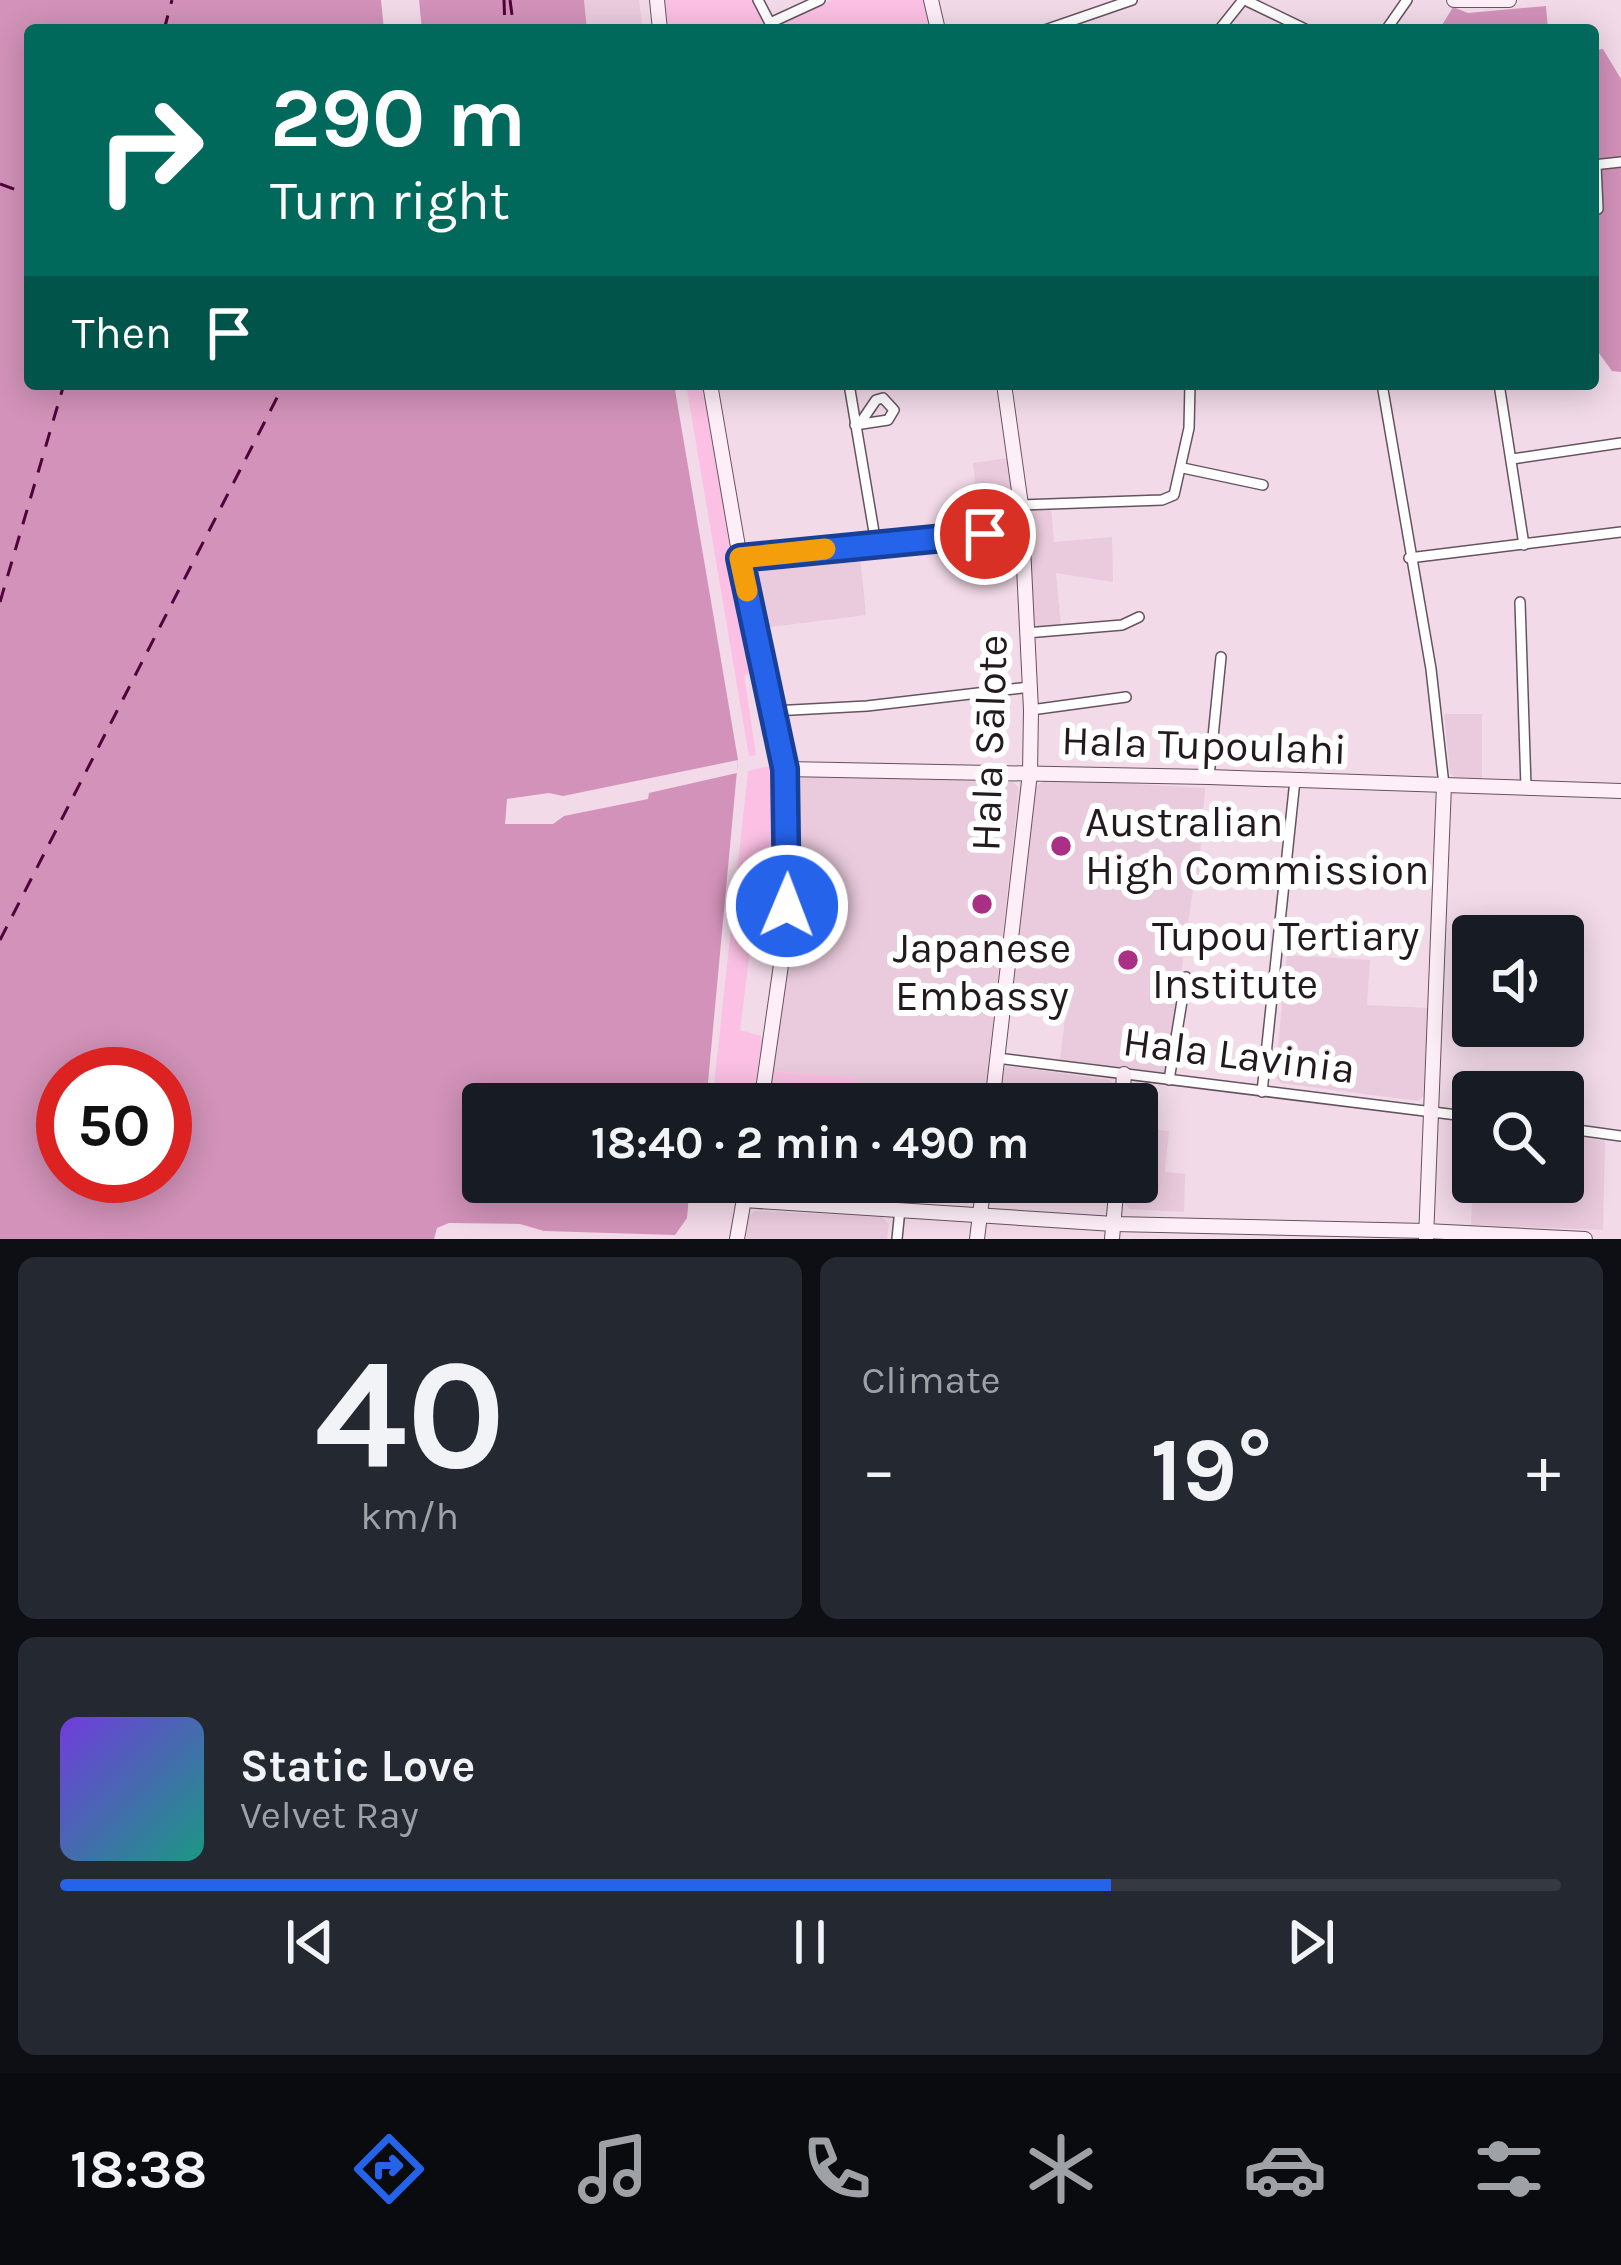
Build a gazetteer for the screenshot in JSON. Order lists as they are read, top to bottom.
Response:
{
  "streets": {
    "main road": ["Hala Sālote", "Hala Tupoulahi"],
    "street": ["Hala Lavinia"]
  },
  "crossings": [
    ["Hala Sālote", "Hala Tupoulahi"],
    ["Hala Sālote", "Hala Lavinia"]
  ],
  "places": ["Australian High Commission", "Japanese Embassy", "Tupou Tertiary Institute"],
  "page": {
    "turn": ["290 m", "Turn right"],
    "then": "Then",
    "limit": "50",
    "trip": "18:40 · 2 min · 490 m",
    "tile": [
      ["40", "km/h"],
      "Climate"
    ],
    "heat": ["−", "19°", "+"],
    "song": ["Static Love", "Velvet Ray"],
    "tabs": "18:38"
  }
}
